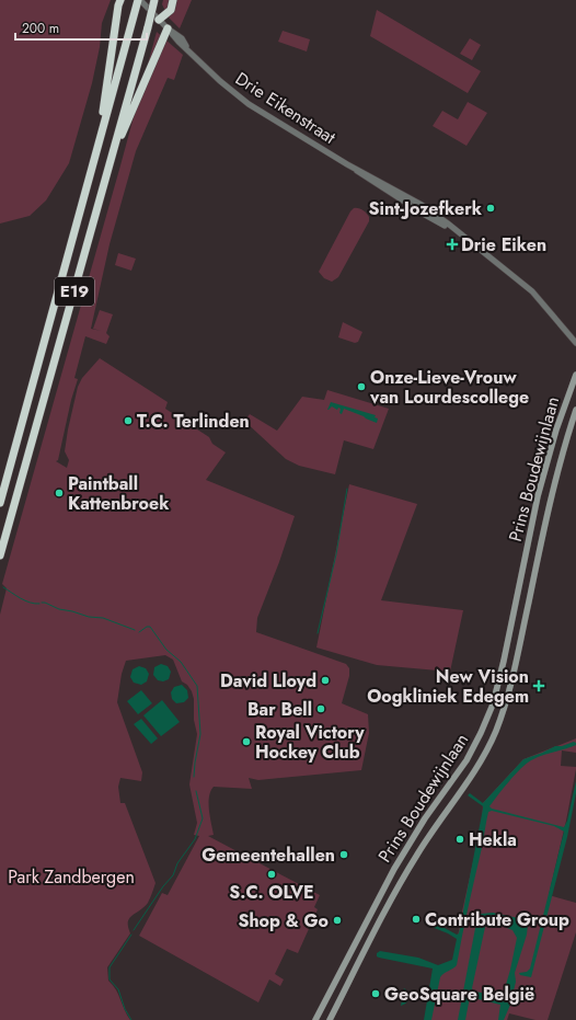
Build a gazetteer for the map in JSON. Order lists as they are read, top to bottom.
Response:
{
  "streets": {
    "highway": ["E19"],
    "main road": ["Prins Boudewijnlaan"],
    "street": ["Drie Eikenstraat"]
  },
  "crossings": [
    ["Drie Eikenstraat", "E19"]
  ],
  "parks": ["Park Zandbergen"],
  "places": {
    "other": [
      "Sint-Jozefkerk",
      "Onze-Lieve-Vrouw van Lourdescollege",
      "T.C. Terlinden",
      "Paintball Kattenbroek",
      "David Lloyd",
      "Bar Bell",
      "Royal Victory Hockey Club",
      "Hekla",
      "Gemeentehallen",
      "S.C. OLVE",
      "Contribute Group",
      "Shop & Go",
      "GeoSquare België"
    ],
    "health": ["Drie Eiken", "New Vision Oogkliniek Edegem"]
  },
  "scale_bar": "200 m"
}
